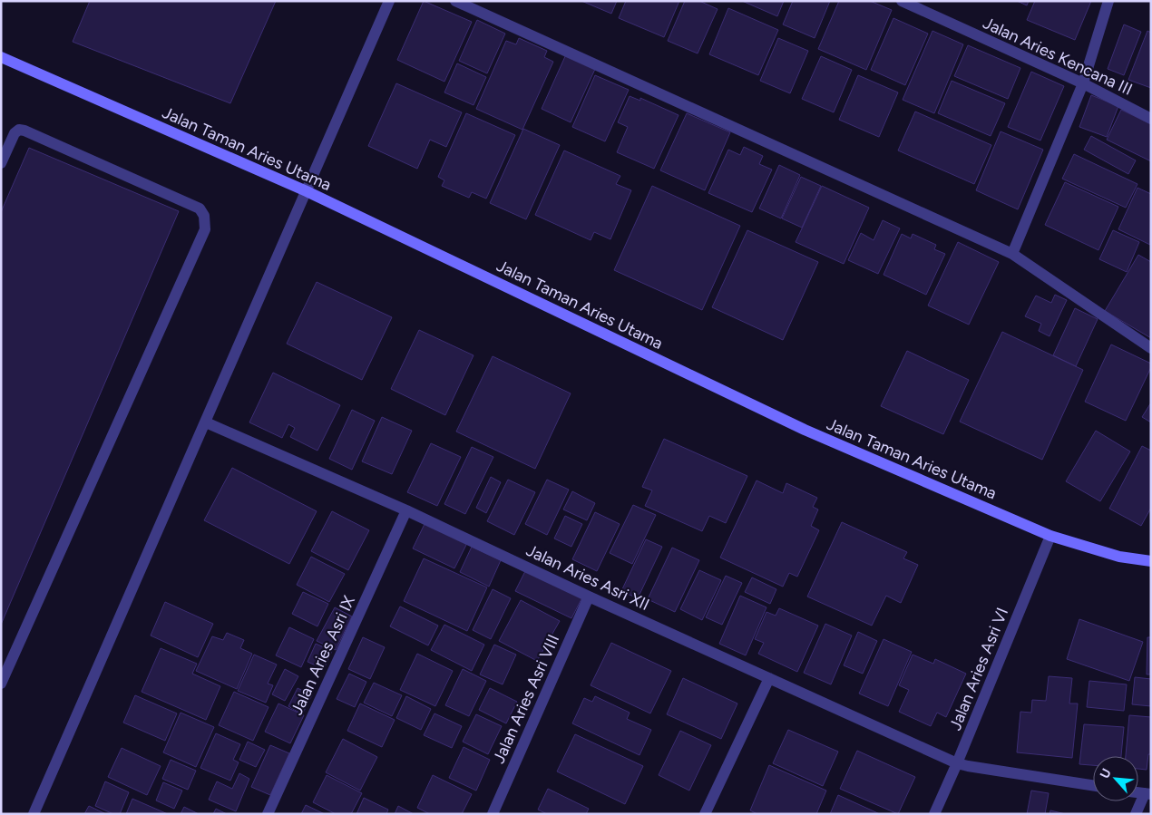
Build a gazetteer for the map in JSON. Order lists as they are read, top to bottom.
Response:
{
  "streets": {
    "street": [
      "Jalan Aries Kencana III",
      "Jalan Taman Aries Utama",
      "Jalan Aries Asri XII",
      "Jalan Aries Asri IX",
      "Jalan Aries Asri VI",
      "Jalan Aries Asri VIII"
    ]
  },
  "crossings": [
    ["Jalan Taman Aries Utama", "Jalan Aries Asri VI"],
    ["Jalan Aries Asri XII", "Jalan Aries Asri IX"],
    ["Jalan Aries Asri XII", "Jalan Aries Asri VI"],
    ["Jalan Aries Asri XII", "Jalan Aries Asri VIII"]
  ],
  "north": "top left"
}
